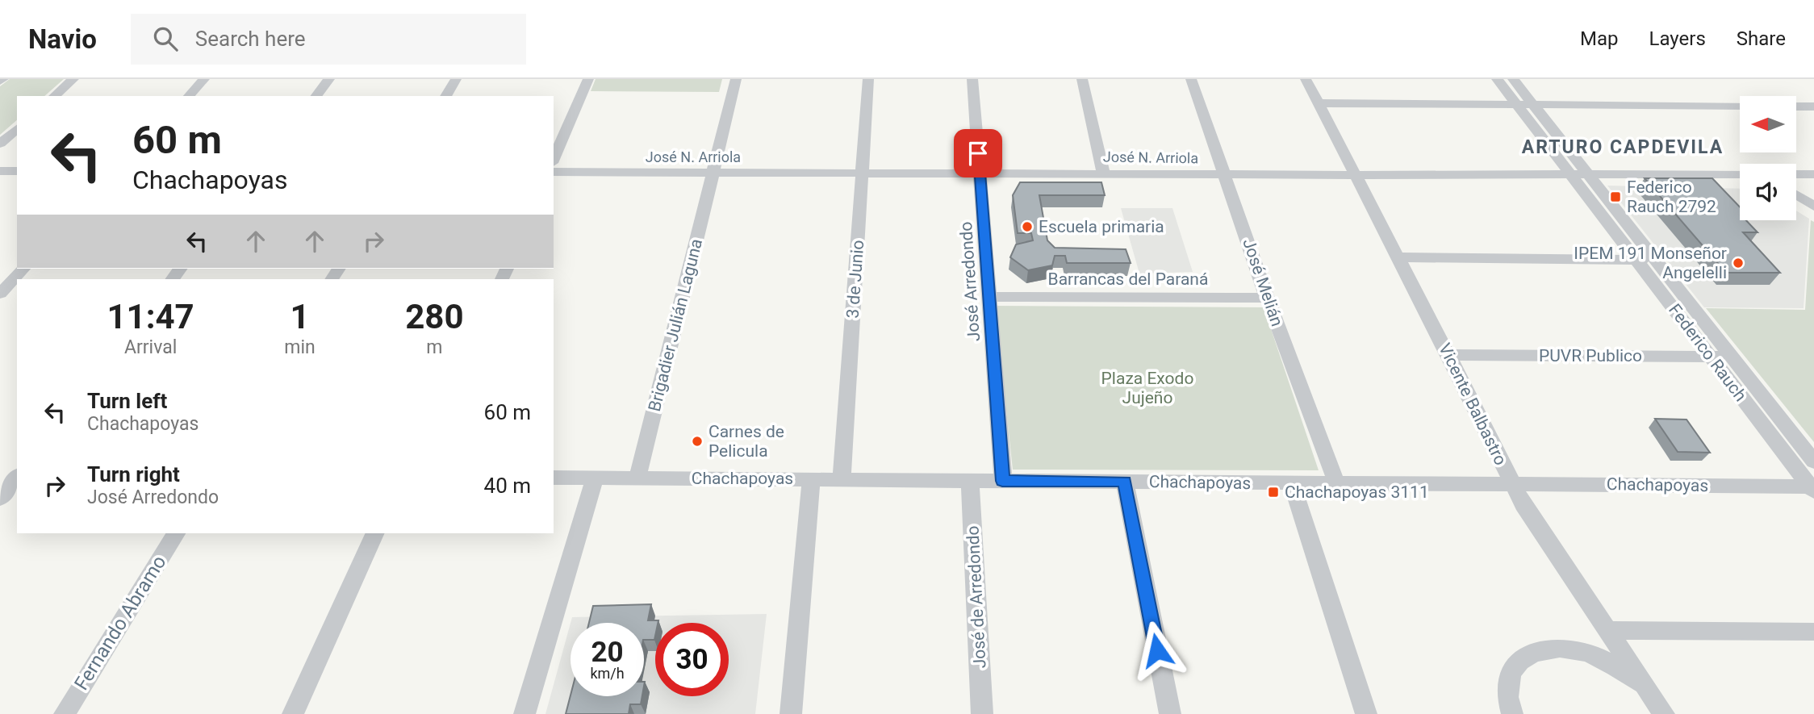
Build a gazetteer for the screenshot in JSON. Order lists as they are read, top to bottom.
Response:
{
  "streets": {
    "street": [
      "José N. Arriola",
      "3 de Junio",
      "Barrancas del Paraná",
      "José Arredondo",
      "José Melián",
      "Brigadier Julián Laguna",
      "Federico Rauch",
      "PUVR Publico",
      "Vicente Balbastro",
      "Chachapoyas",
      "José de Arredondo",
      "Fernando Abramo"
    ]
  },
  "crossings": [
    ["José N. Arriola", "3 de Junio"],
    ["José N. Arriola", "José Arredondo"],
    ["José N. Arriola", "José Melián"],
    ["José N. Arriola", "Brigadier Julián Laguna"],
    ["José N. Arriola", "Federico Rauch"],
    ["José N. Arriola", "Vicente Balbastro"],
    ["3 de Junio", "Chachapoyas"],
    ["Barrancas del Paraná", "José Arredondo"],
    ["Barrancas del Paraná", "José Melián"],
    ["José Arredondo", "Chachapoyas"],
    ["José Melián", "Chachapoyas"],
    ["Brigadier Julián Laguna", "Chachapoyas"],
    ["Federico Rauch", "PUVR Publico"],
    ["Federico Rauch", "Chachapoyas"],
    ["PUVR Publico", "Vicente Balbastro"],
    ["Vicente Balbastro", "Chachapoyas"],
    ["Chachapoyas", "José de Arredondo"]
  ],
  "districts": ["ARTURO CAPDEVILA"],
  "parks": ["Plaza Exodo Jujeño"],
  "places": {
    "transit": ["Federico Rauch 2792", "Chachapoyas 3111"],
    "other": ["Escuela primaria", "IPEM 191 Monseñor Angelelli", "Carnes de Pelicula"]
  },
  "north": "left",
  "page": {
    "header": "Navio",
    "search": "Search here",
    "nav": ["Map", "Layers", "Share"],
    "turn": ["60 m", "Chachapoyas"],
    "eta": [
      "11:47",
      "Arrival",
      "1",
      "min",
      "280",
      "m"
    ],
    "list": [
      {
        "name": "Turn left",
        "note": "Chachapoyas",
        "value": "60 m"
      },
      {
        "name": "Turn right",
        "note": "José Arredondo",
        "value": "40 m"
      }
    ],
    "speed": "20 km/h",
    "limit": "30"
  }
}
